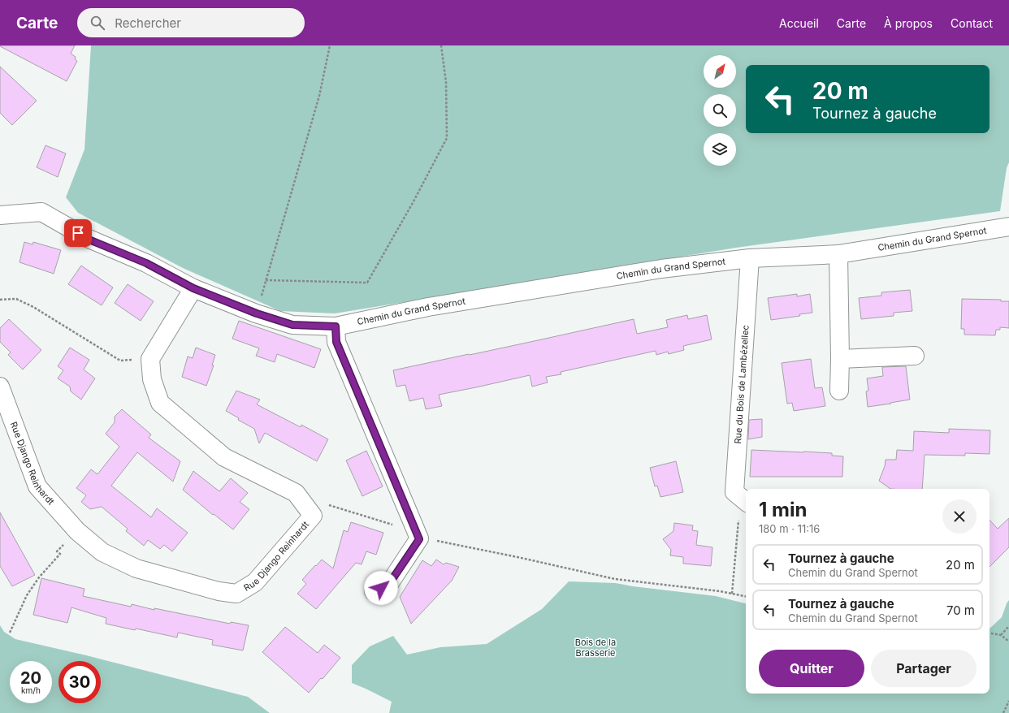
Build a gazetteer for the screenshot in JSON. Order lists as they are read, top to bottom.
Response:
{
  "streets": {
    "street": ["Chemin du Grand Spernot", "Rue du Bois de Lambézellec", "Rue Django Reinhardt"]
  },
  "crossings": [
    ["Chemin du Grand Spernot", "Rue du Bois de Lambézellec"]
  ],
  "parks": ["Bois de la Brasserie"],
  "north": "top right",
  "page": {
    "header": "Carte",
    "search": "Rechercher",
    "nav": [
      "Accueil",
      "Carte",
      "À propos",
      "Contact"
    ],
    "turn": ["20 m", "Tournez à gauche"],
    "heading": ["1 min", "180 m · 11:16"],
    "list": [
      {
        "name": "Tournez à gauche",
        "note": "Chemin du Grand Spernot",
        "value": "20 m"
      },
      {
        "name": "Tournez à gauche",
        "note": "Chemin du Grand Spernot",
        "value": "70 m"
      }
    ],
    "buttons": ["Quitter", "Partager"],
    "speed": "20 km/h",
    "limit": "30"
  }
}
